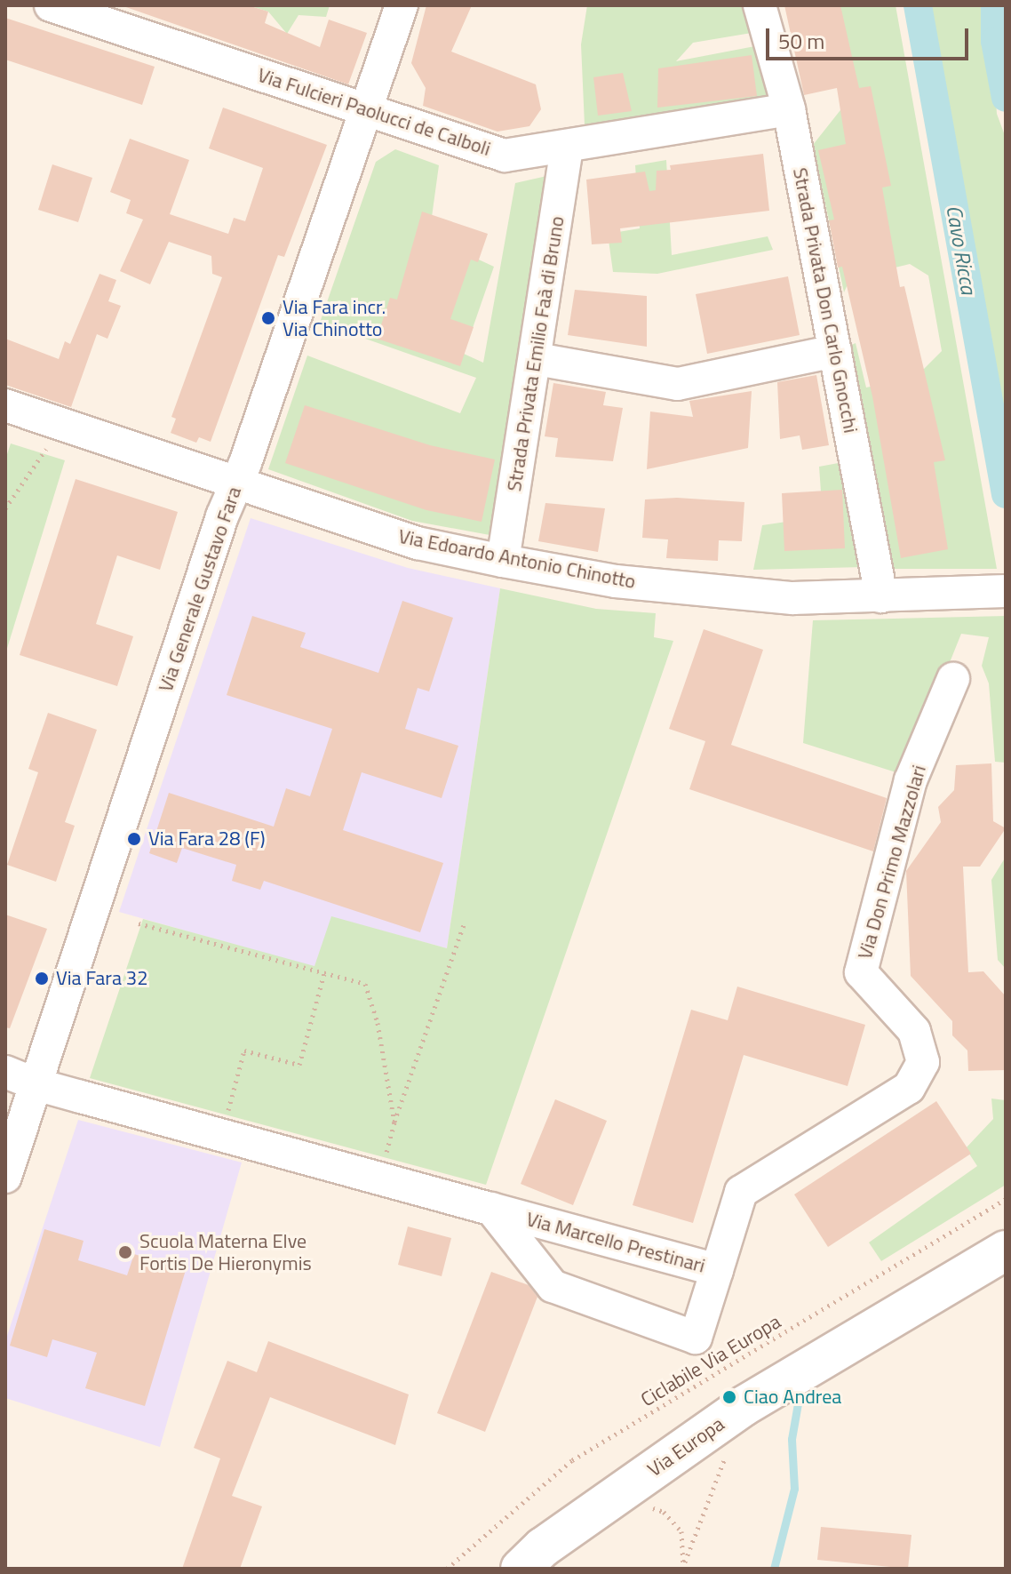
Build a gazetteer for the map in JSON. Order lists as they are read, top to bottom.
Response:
{
  "streets": {
    "main road": ["Via Europa"],
    "street": [
      "Via Fulcieri Paolucci de Calboli",
      "Strada Privata Don Carlo Gnocchi",
      "Strada Privata Emilio Faà di Bruno",
      "Via Edoardo Antonio Chinotto",
      "Via Generale Gustavo Fara",
      "Via Don Primo Mazzolari",
      "Via Marcello Prestinari"
    ],
    "path": ["Ciclabile Via Europa"]
  },
  "crossings": [
    ["Via Fulcieri Paolucci de Calboli", "Strada Privata Don Carlo Gnocchi"],
    ["Via Fulcieri Paolucci de Calboli", "Strada Privata Emilio Faà di Bruno"],
    ["Via Fulcieri Paolucci de Calboli", "Via Generale Gustavo Fara"],
    ["Strada Privata Don Carlo Gnocchi", "Via Edoardo Antonio Chinotto"],
    ["Strada Privata Emilio Faà di Bruno", "Via Edoardo Antonio Chinotto"],
    ["Via Edoardo Antonio Chinotto", "Via Generale Gustavo Fara"],
    ["Via Generale Gustavo Fara", "Via Marcello Prestinari"],
    ["Via Don Primo Mazzolari", "Via Marcello Prestinari"]
  ],
  "water": ["Cavo Ricca"],
  "places": [
    "Via Fara incr. Via Chinotto",
    "Via Fara 28 (F)",
    "Via Fara 32",
    "Scuola Materna Elve Fortis De Hieronymis",
    "Ciao Andrea"
  ],
  "scale_bar": "50 m"
}
